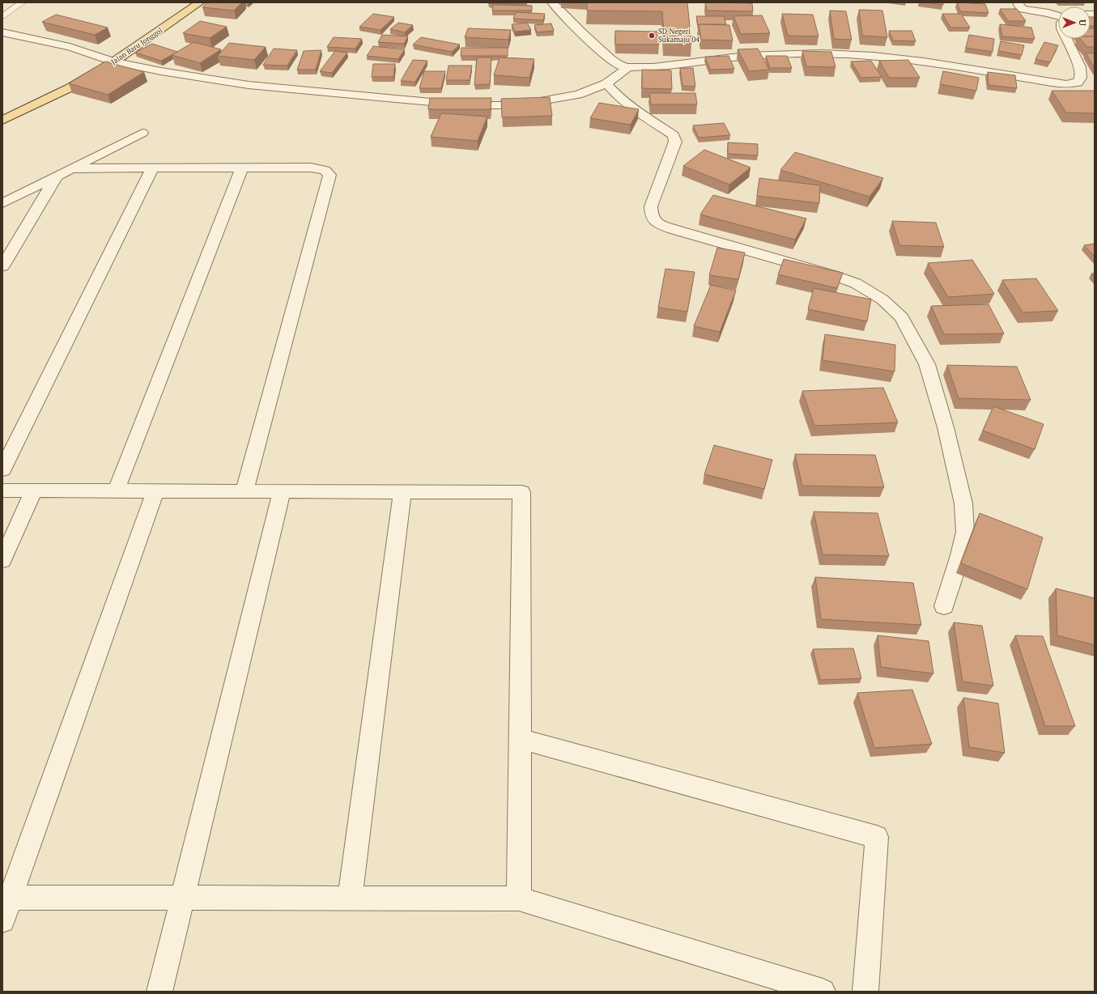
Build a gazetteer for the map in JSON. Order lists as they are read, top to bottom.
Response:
{
  "streets": {
    "main road": ["Jalan Baru Jonggol"]
  },
  "places": ["SD Negeri Sukamaju 04"],
  "north": "right"
}
